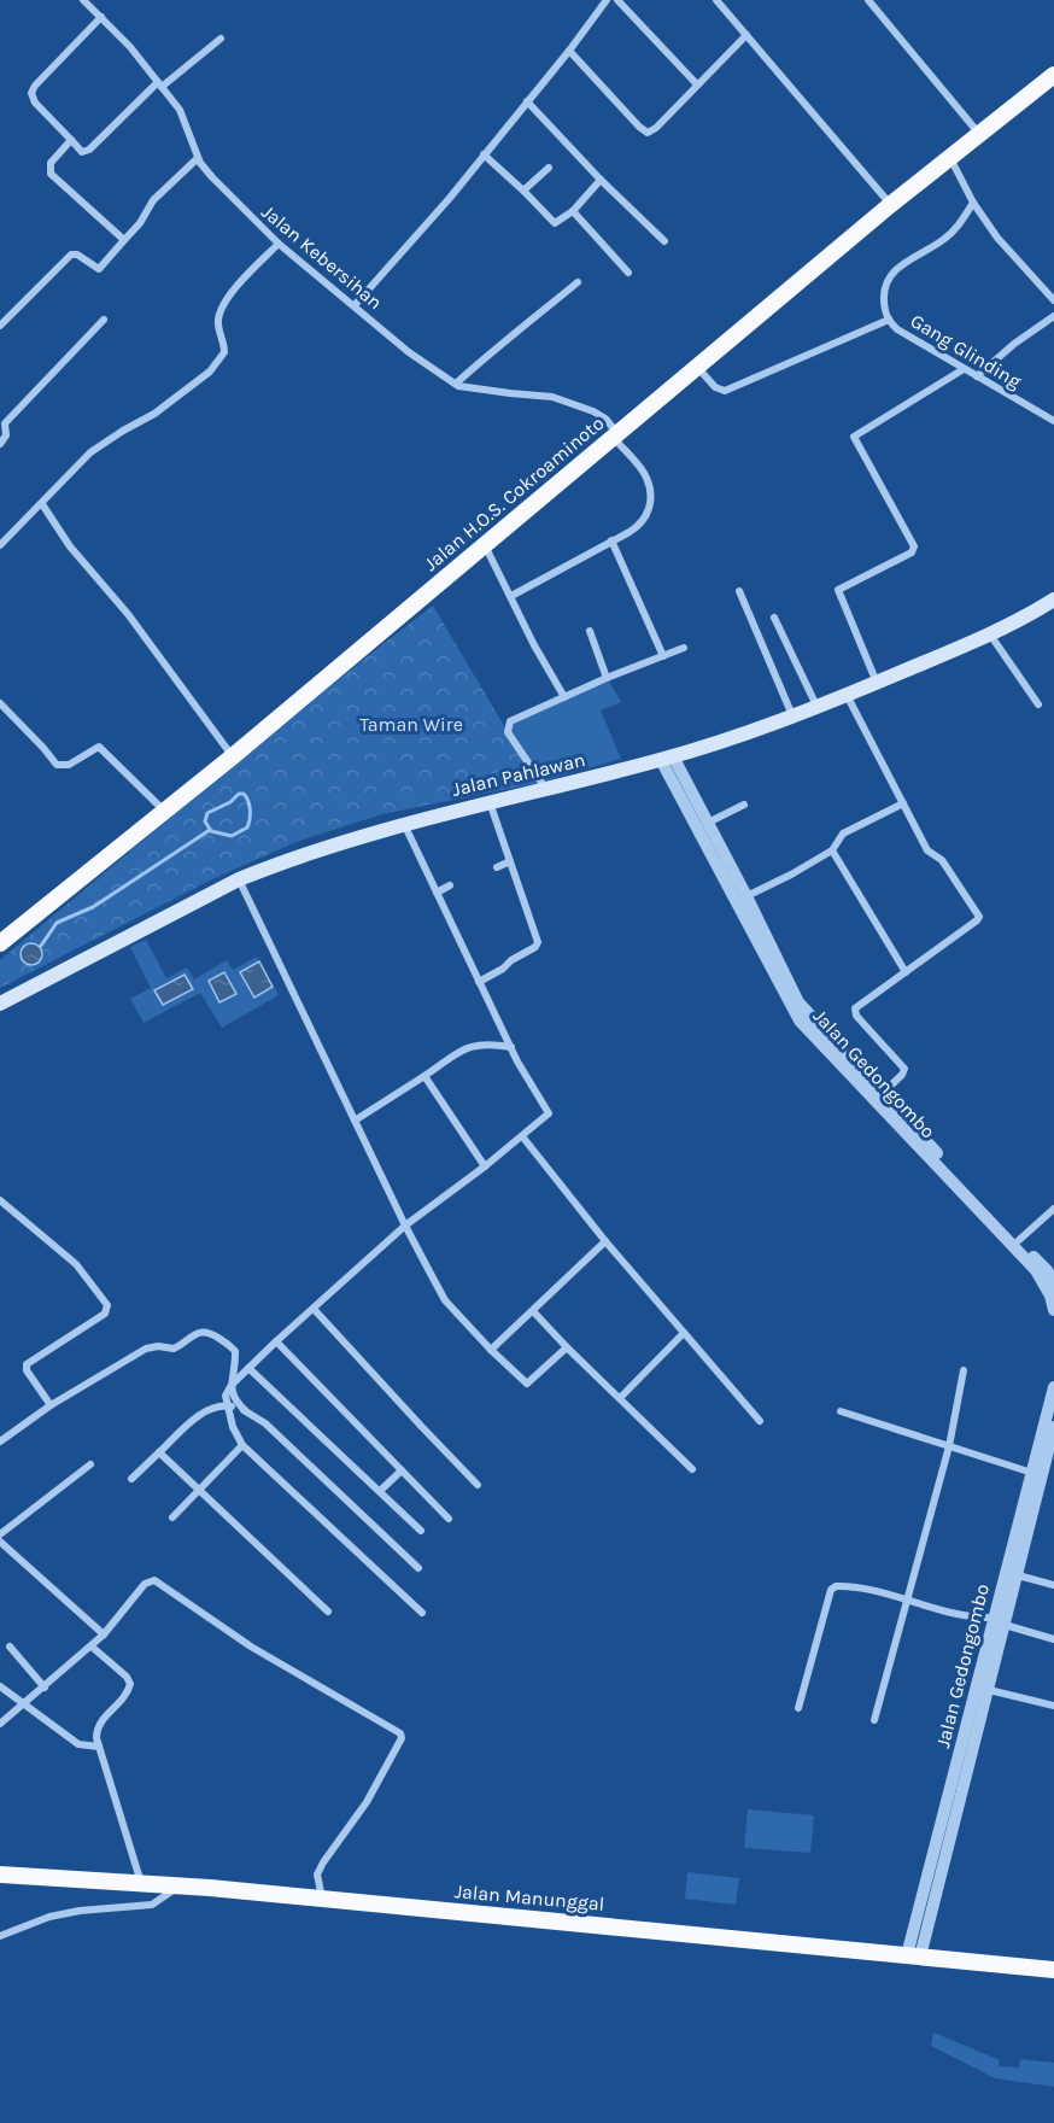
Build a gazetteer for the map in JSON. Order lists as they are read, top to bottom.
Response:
{
  "streets": {
    "highway": ["Jalan H.O.S. Cokroaminoto", "Jalan Manunggal"],
    "main road": ["Jalan Pahlawan"],
    "street": ["Jalan Kebersihan", "Gang Glinding", "Jalan Gedongombo"]
  },
  "crossings": [
    ["Jalan Kebersihan", "Jalan H.O.S. Cokroaminoto"],
    ["Jalan Pahlawan", "Jalan Gedongombo"],
    ["Jalan Gedongombo", "Jalan Manunggal"]
  ],
  "parks": ["Taman Wire"]
}
